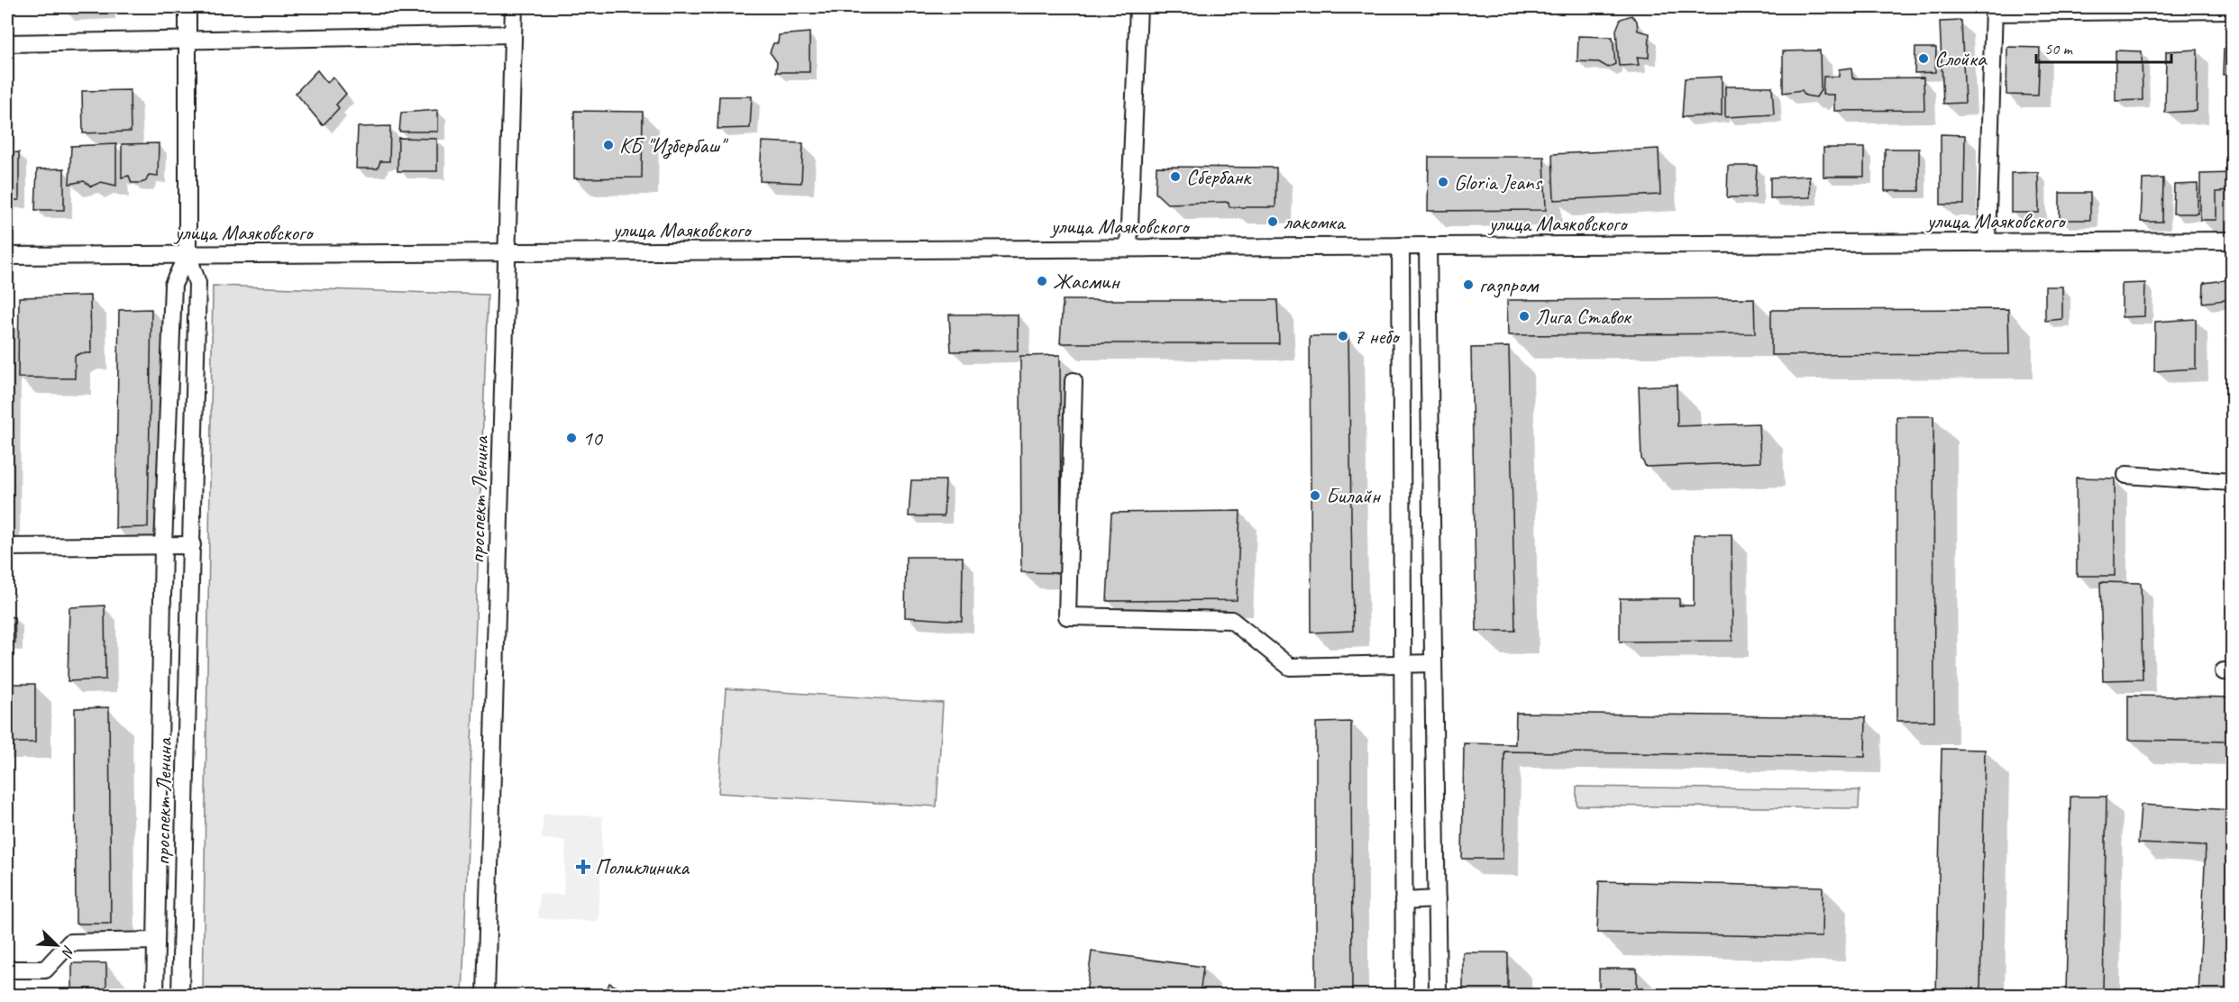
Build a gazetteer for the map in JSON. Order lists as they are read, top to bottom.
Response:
{
  "streets": {
    "street": ["улица Маяковского", "проспект Ленина"]
  },
  "crossings": [
    ["улица Маяковского", "проспект Ленина"]
  ],
  "places": {
    "other": [
      "Слойка",
      "КБ \"Избербаш\"",
      "Сбербанк",
      "Gloria Jeans",
      "лакомка",
      "Жасмин",
      "газпром",
      "Лига Ставок",
      "7 небо",
      "10",
      "Билайн"
    ],
    "health": ["Поликлиника"]
  },
  "scale_bar": "50 m",
  "north": "bottom right"
}
